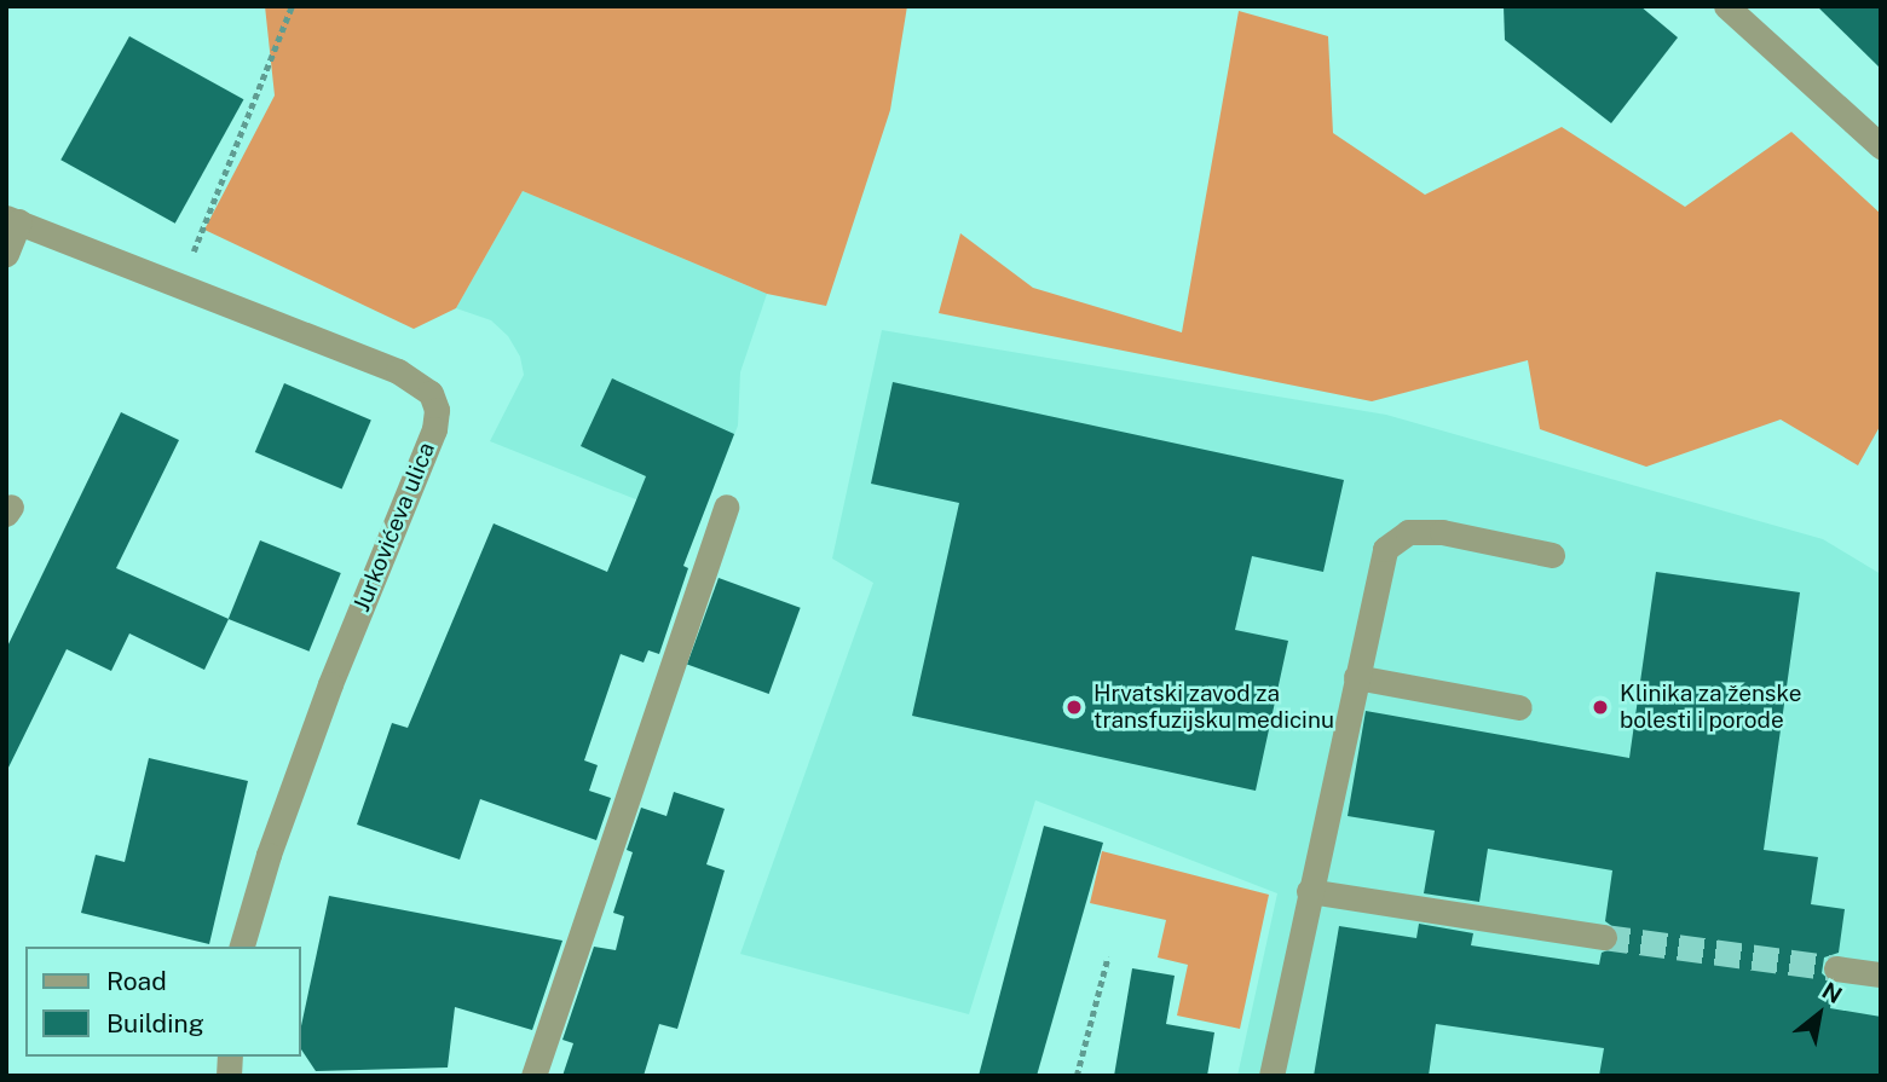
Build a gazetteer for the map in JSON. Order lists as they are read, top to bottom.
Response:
{
  "streets": {
    "street": ["Jurkovićeva ulica"]
  },
  "places": ["Hrvatski zavod za transfuzijsku medicinu", "Klinika za ženske bolesti i porode"],
  "legend": ["Road", "Building"],
  "north": "top right"
}
